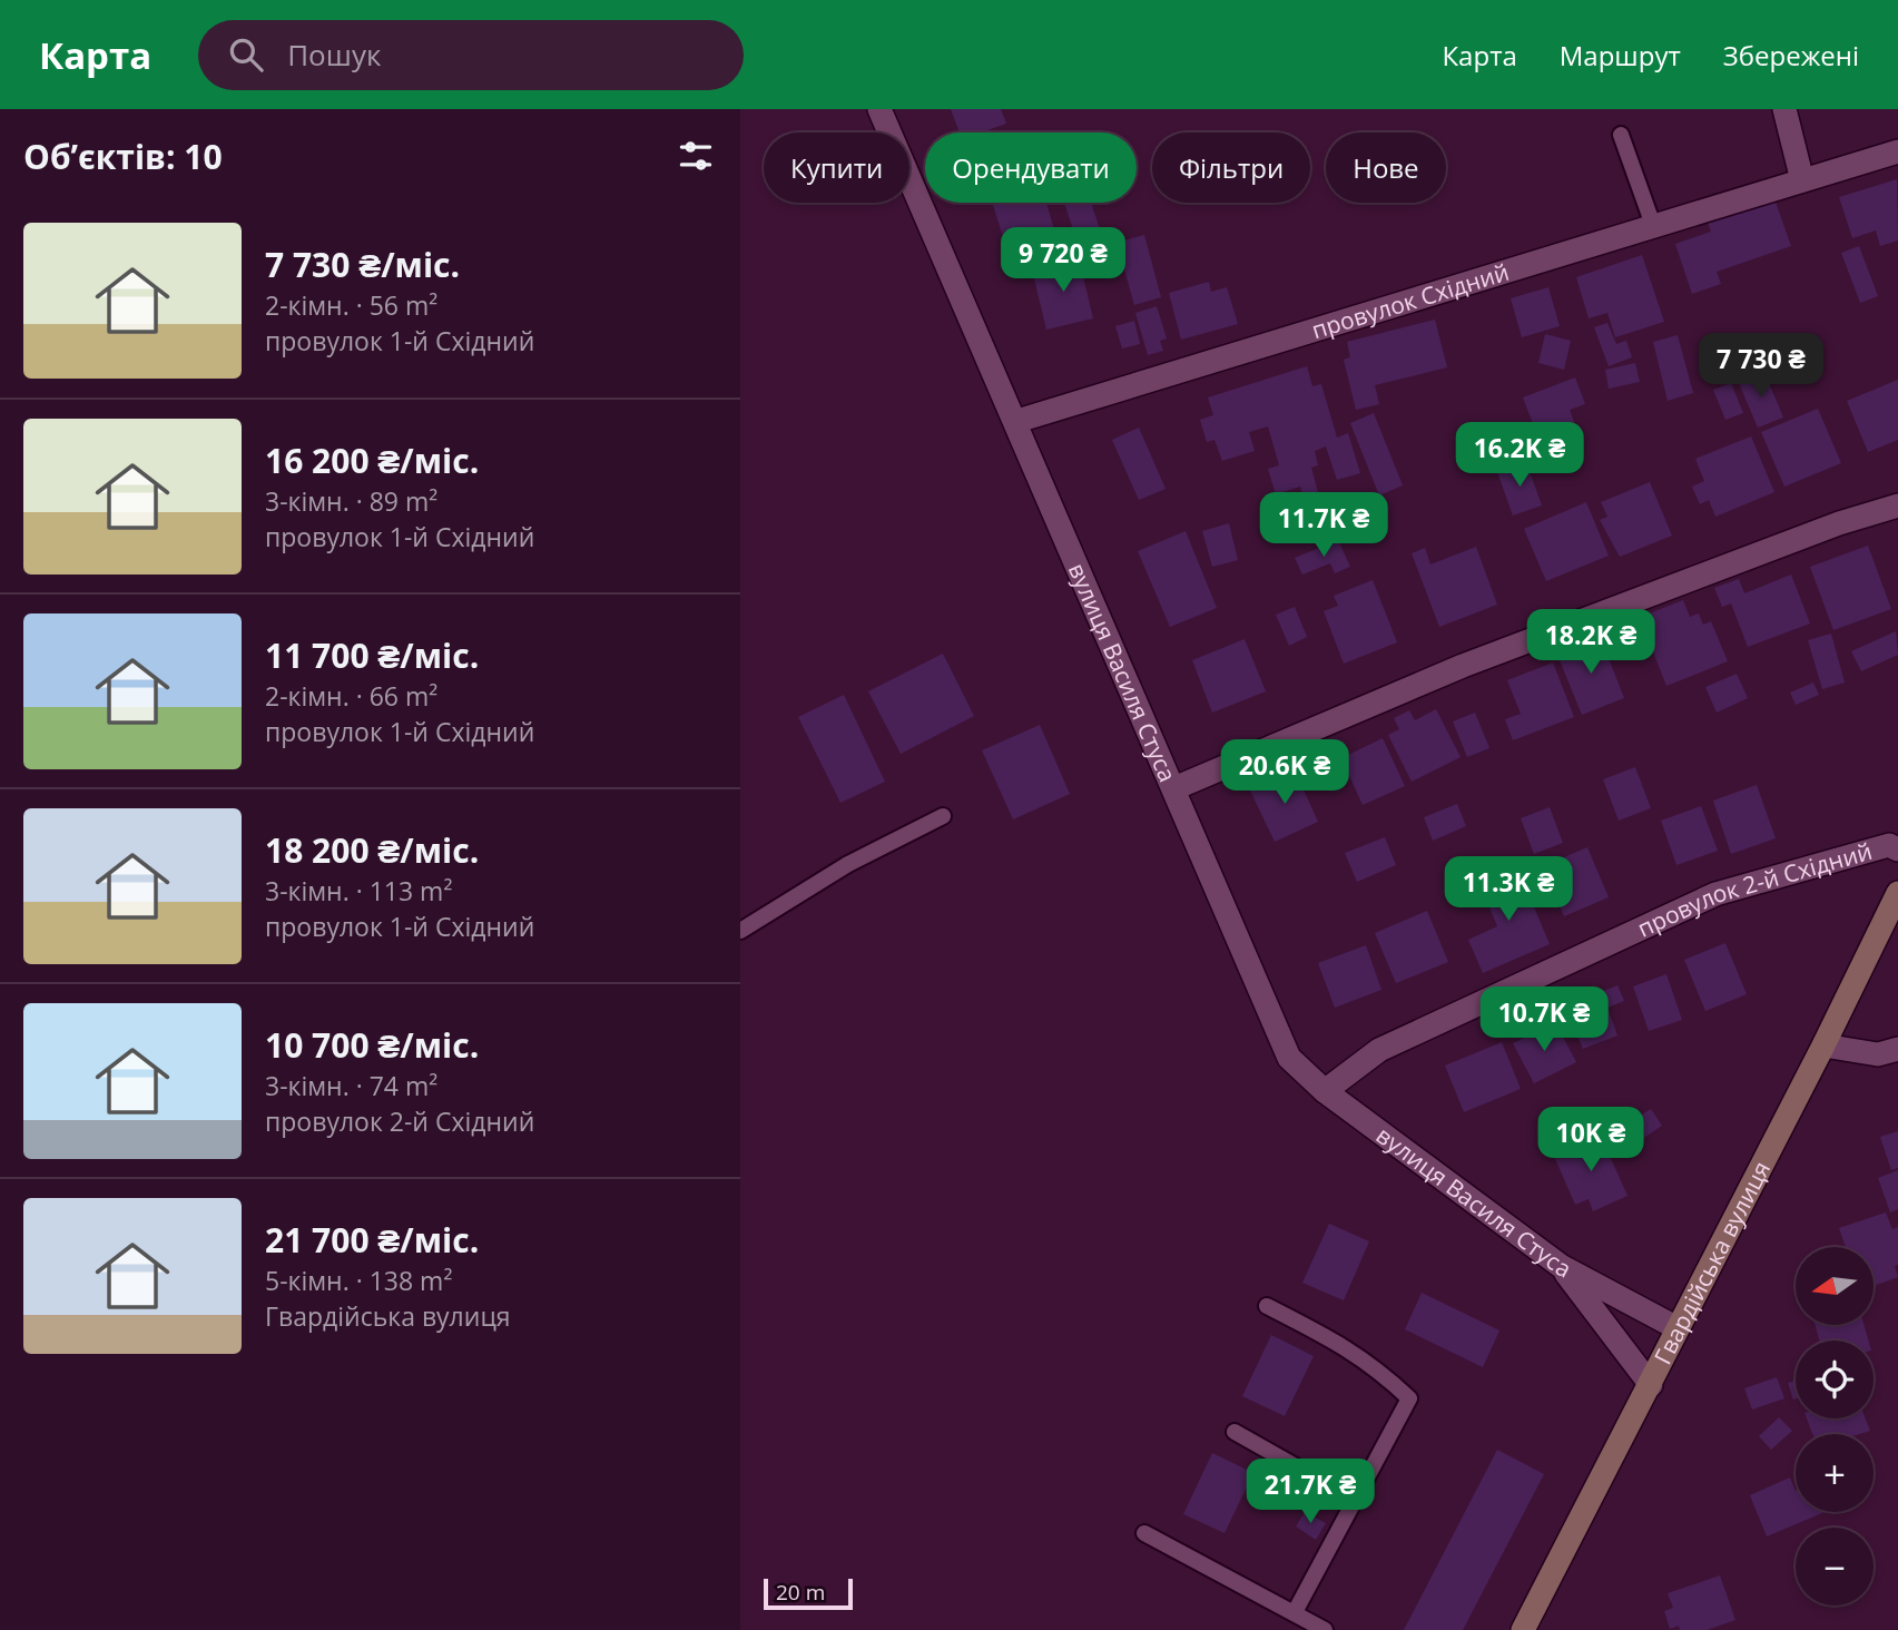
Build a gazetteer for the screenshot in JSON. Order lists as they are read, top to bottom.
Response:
{
  "streets": {
    "main road": ["Гвардійська вулиця"],
    "street": ["провулок Східний", "вулиця Василя Стуса", "провулок 2-й Східний"]
  },
  "crossings": [
    ["провулок Східний", "вулиця Василя Стуса"],
    ["вулиця Василя Стуса", "провулок 2-й Східний"],
    ["вулиця Василя Стуса", "Гвардійська вулиця"]
  ],
  "scale_bar": "20 m",
  "north": "left",
  "page": {
    "header": "Карта",
    "search": "Пошук",
    "nav": ["Карта", "Маршрут", "Збережені"],
    "heading": "Об’єктів: 10",
    "chip": [
      "Купити",
      "Орендувати",
      "Фільтри",
      "Нове"
    ],
    "list": [
      {
        "name": "7 730 ₴/міс.",
        "note": "2-кімн. · 56 m² · провулок 1-й Східний"
      },
      {
        "name": "16 200 ₴/міс.",
        "note": "3-кімн. · 89 m² · провулок 1-й Східний"
      },
      {
        "name": "11 700 ₴/міс.",
        "note": "2-кімн. · 66 m² · провулок 1-й Східний"
      },
      {
        "name": "18 200 ₴/міс.",
        "note": "3-кімн. · 113 m² · провулок 1-й Східний"
      },
      {
        "name": "10 700 ₴/міс.",
        "note": "3-кімн. · 74 m² · провулок 2-й Східний"
      },
      {
        "name": "21 700 ₴/міс.",
        "note": "5-кімн. · 138 m² · Гвардійська вулиця"
      }
    ],
    "price": [
      "9 720 ₴",
      "7 730 ₴",
      "16.2K ₴",
      "11.7K ₴",
      "18.2K ₴",
      "20.6K ₴",
      "11.3K ₴",
      "10.7K ₴",
      "10K ₴",
      "21.7K ₴"
    ],
    "map_buttons": ["+", "−"],
    "scale": "20 m"
  }
}
